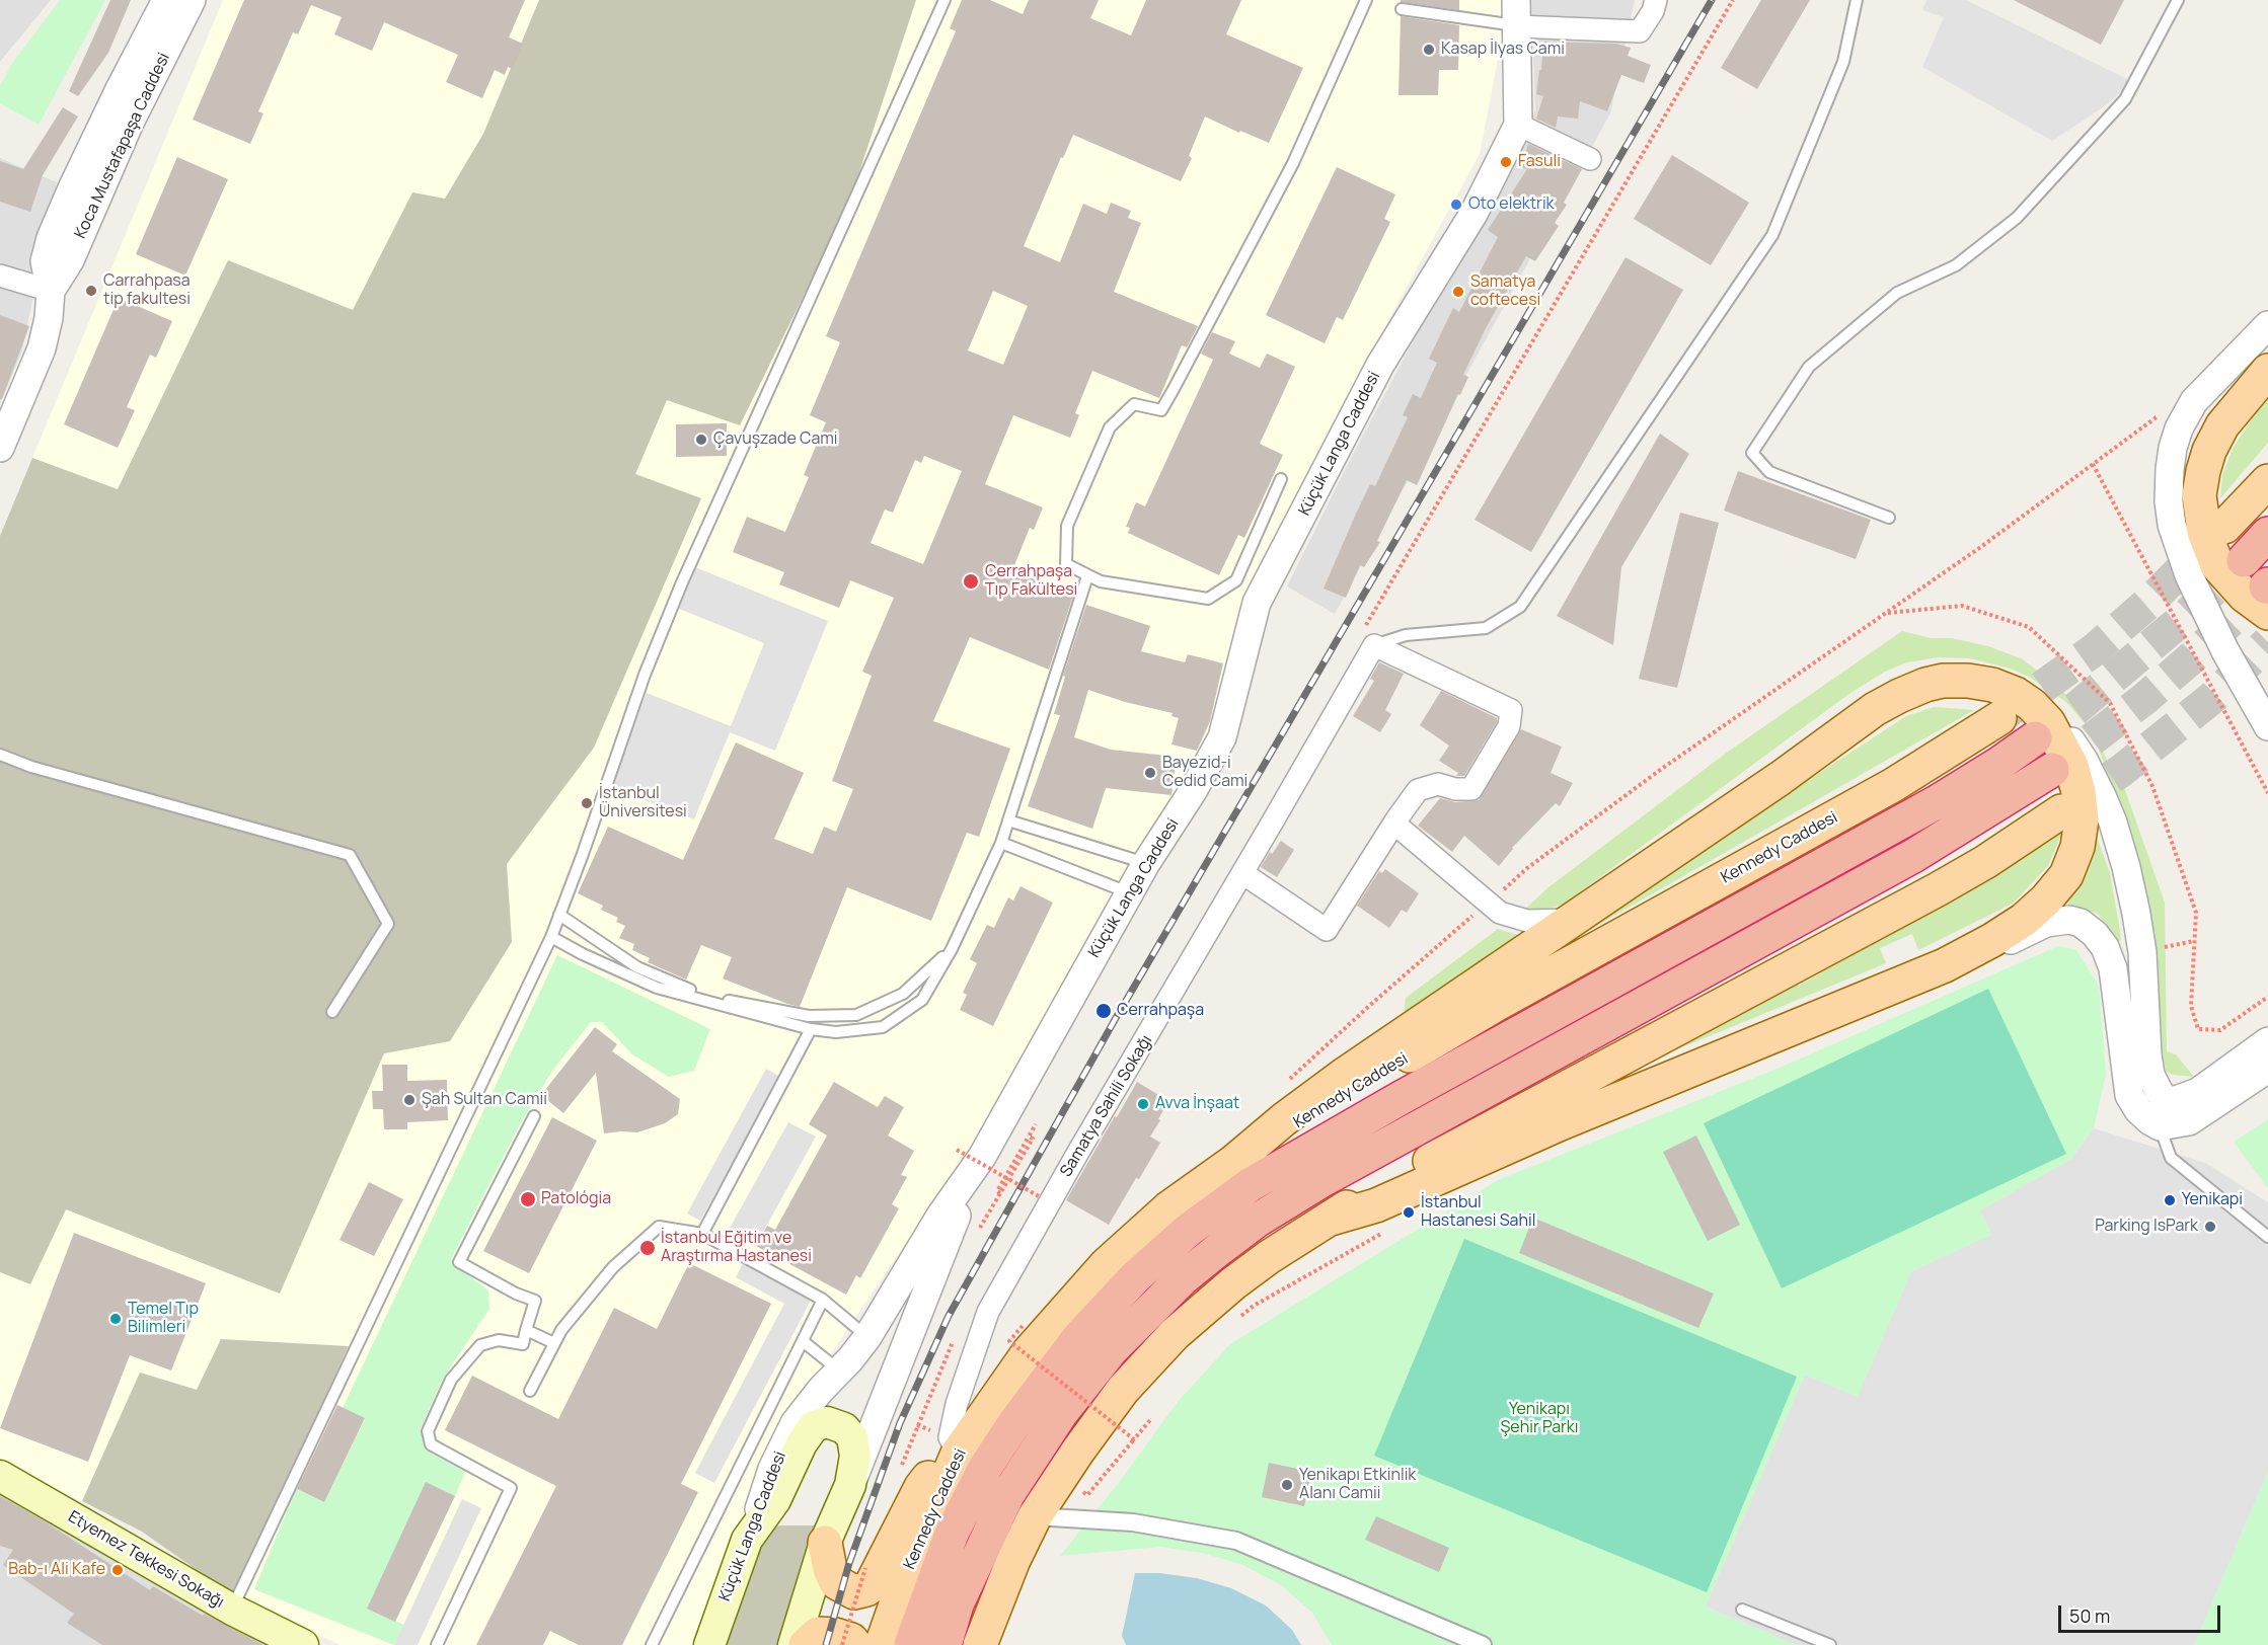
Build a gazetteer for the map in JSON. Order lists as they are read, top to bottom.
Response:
{
  "streets": {
    "main road": ["Küçük Langa Caddesi", "Kennedy Caddesi", "Etyemez Tekkesi Sokağı"],
    "street": ["Koca Mustafapaşa Caddesi", "Samatya Sahili Sokağı"]
  },
  "crossings": [
    ["Kennedy Caddesi", "Samatya Sahili Sokağı"]
  ],
  "parks": ["Yenikapı Şehir Parkı"],
  "places": [
    "Kasap İlyas Cami",
    "Fasuli",
    "Oto elektrik",
    "Carrahpasa tip fakultesi",
    "Samatya coftecesi",
    "Çavuşzade Cami",
    "Cerrahpaşa Tıp Fakültesi",
    "Bayezid-i Cedid Cami",
    "İstanbul Üniversitesi",
    "Cerrahpaşa",
    "Şah Sultan Camii",
    "Avva İnşaat",
    "Patológia",
    "Yenikapi",
    "İstanbul Hastanesi Sahil",
    "Parking IsPark",
    "İstanbul Eğitim ve Araştırma Hastanesi",
    "Temel Tıp Bilimleri",
    "Yenikapı Etkinlik Alanı Camii",
    "Bab-ı Ali Kafe"
  ],
  "scale_bar": "50 m"
}
